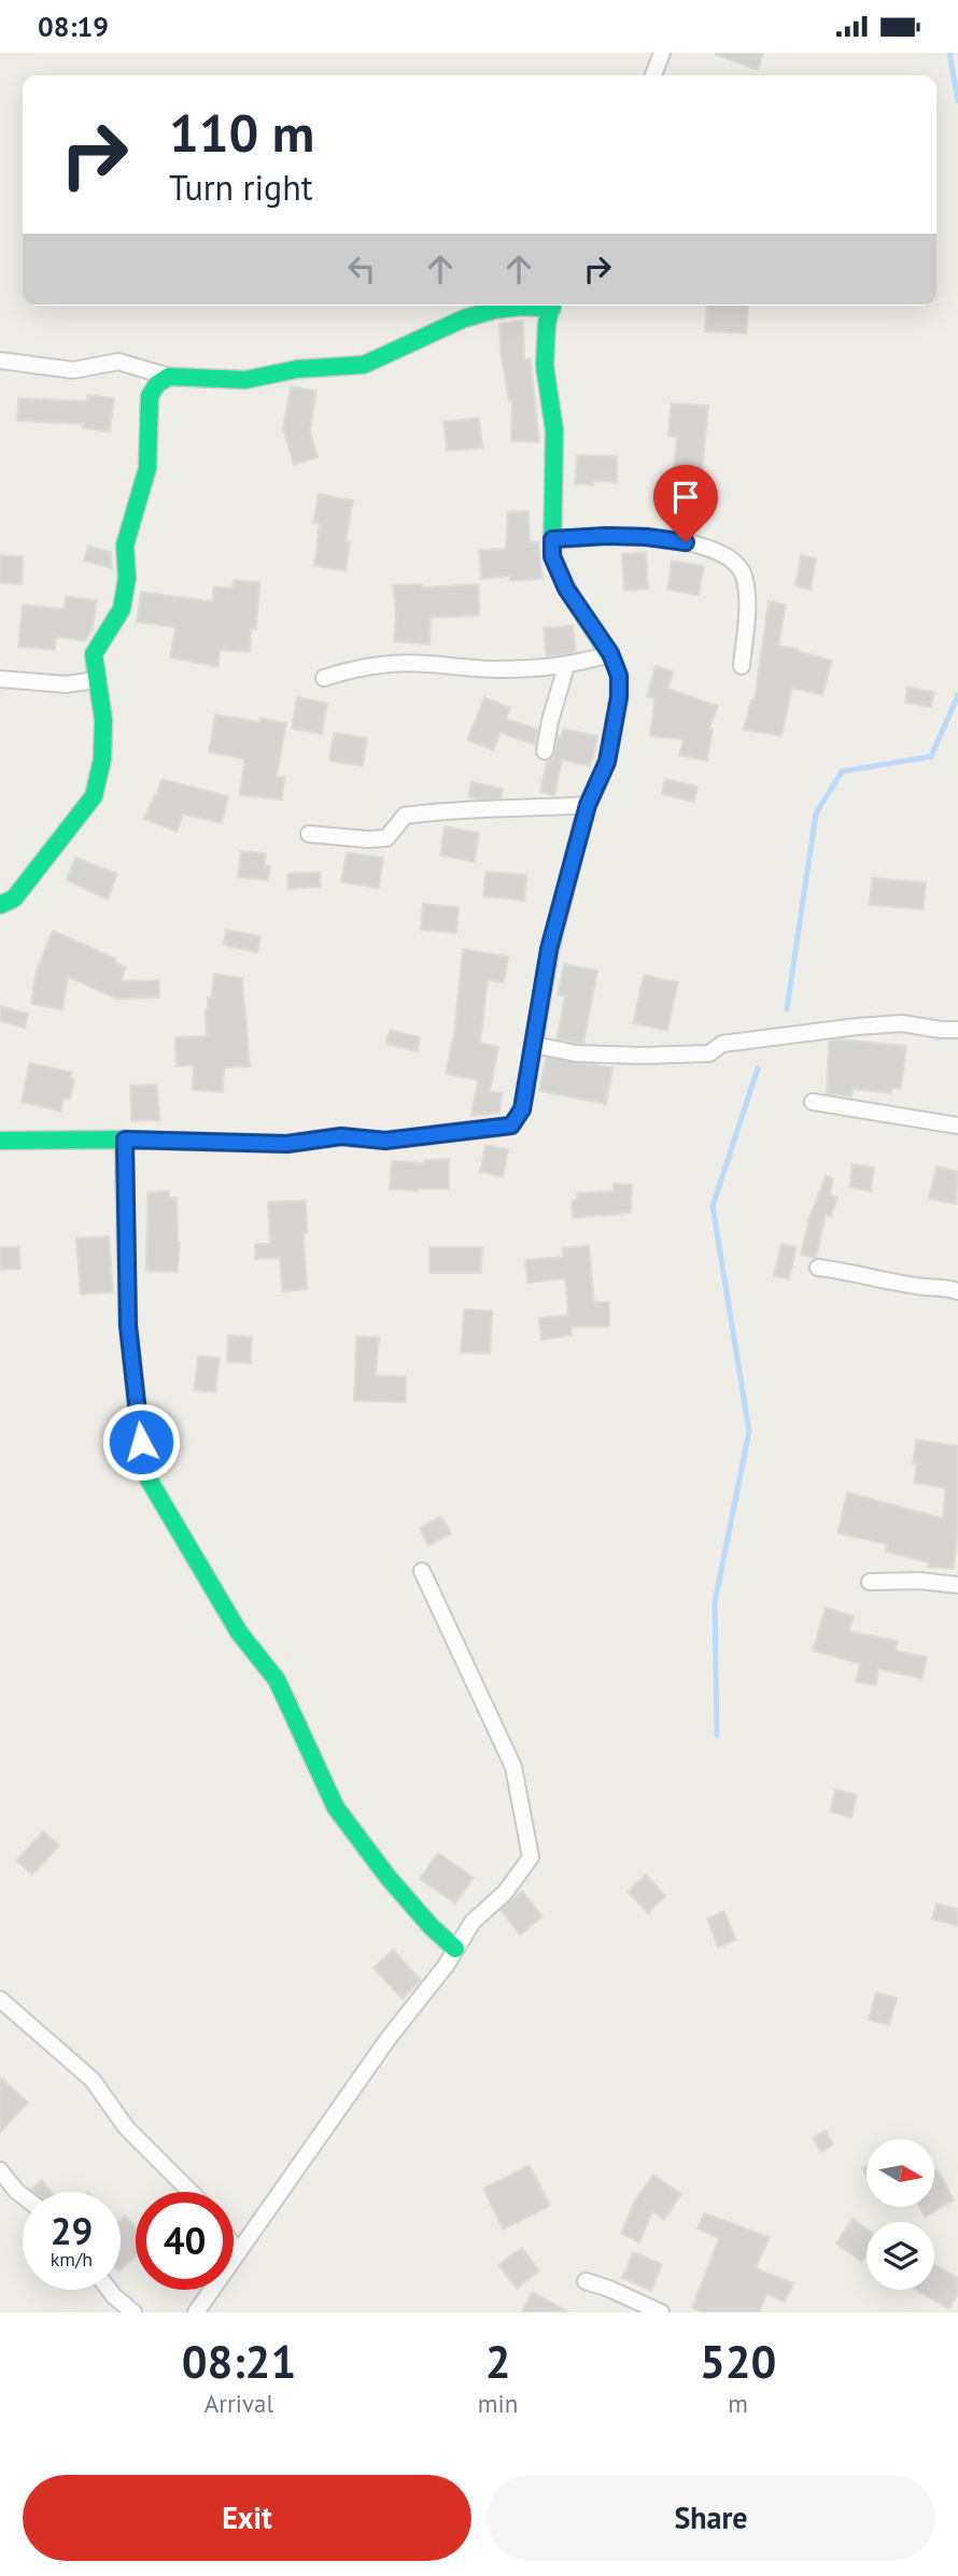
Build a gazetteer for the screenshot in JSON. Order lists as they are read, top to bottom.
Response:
{
  "north": "right",
  "page": {
    "status": "08:19",
    "turn": ["110 m", "Turn right"],
    "speed": "29 km/h",
    "limit": "40",
    "eta": [
      "08:21",
      "Arrival",
      "2",
      "min",
      "520",
      "m"
    ],
    "buttons": ["Exit", "Share"]
  }
}
